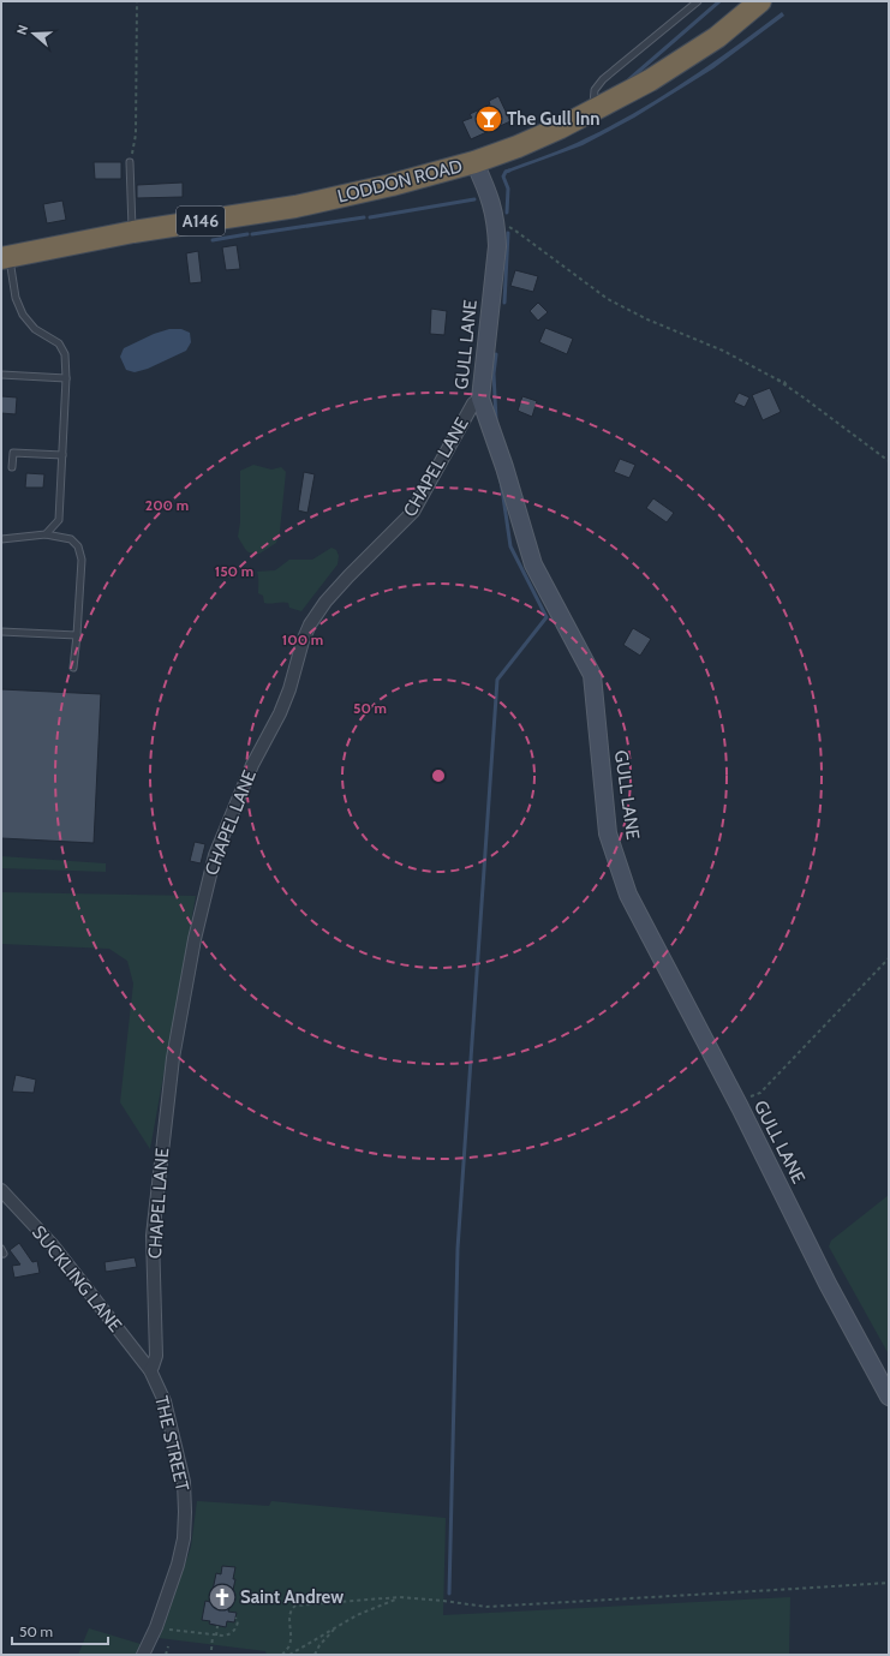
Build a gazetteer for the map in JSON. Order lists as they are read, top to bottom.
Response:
{
  "streets": {
    "highway": ["LODDON ROAD", "A146"],
    "street": [
      "GULL LANE",
      "CHAPEL LANE",
      "SUCKLING LANE",
      "THE STREET"
    ]
  },
  "crossings": [
    ["LODDON ROAD", "GULL LANE"],
    ["GULL LANE", "CHAPEL LANE"],
    ["CHAPEL LANE", "SUCKLING LANE"],
    ["CHAPEL LANE", "THE STREET"],
    ["SUCKLING LANE", "THE STREET"]
  ],
  "places": {
    "bar": ["The Gull Inn"],
    "church": ["Saint Andrew"]
  },
  "scale_bar": "50 m",
  "north": "left",
  "rings": [
    "200 m",
    "150 m",
    "100 m",
    "50 m"
  ]
}
